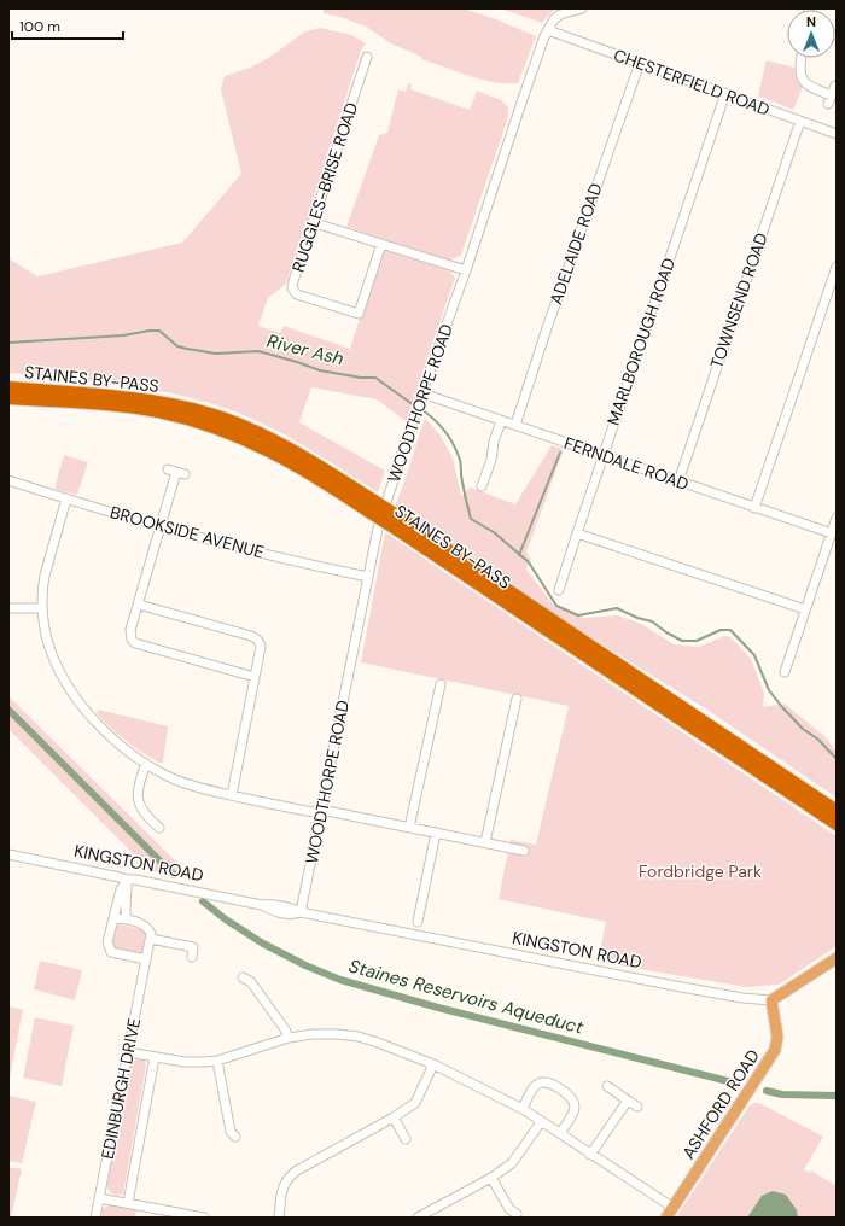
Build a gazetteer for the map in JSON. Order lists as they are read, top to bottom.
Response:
{
  "streets": {
    "highway": ["STAINES BY-PASS"],
    "main road": ["ASHFORD ROAD"],
    "street": [
      "CHESTERFIELD ROAD",
      "RUGGLES-BRISE ROAD",
      "ADELAIDE ROAD",
      "TOWNSEND ROAD",
      "MARLBOROUGH ROAD",
      "WOODTHORPE ROAD",
      "FERNDALE ROAD",
      "BROOKSIDE AVENUE",
      "KINGSTON ROAD",
      "EDINBURGH DRIVE"
    ]
  },
  "crossings": [
    ["CHESTERFIELD ROAD", "ADELAIDE ROAD"],
    ["CHESTERFIELD ROAD", "TOWNSEND ROAD"],
    ["CHESTERFIELD ROAD", "MARLBOROUGH ROAD"],
    ["CHESTERFIELD ROAD", "WOODTHORPE ROAD"],
    ["ADELAIDE ROAD", "FERNDALE ROAD"],
    ["TOWNSEND ROAD", "FERNDALE ROAD"],
    ["MARLBOROUGH ROAD", "FERNDALE ROAD"],
    ["WOODTHORPE ROAD", "FERNDALE ROAD"],
    ["WOODTHORPE ROAD", "BROOKSIDE AVENUE"],
    ["WOODTHORPE ROAD", "KINGSTON ROAD"],
    ["KINGSTON ROAD", "ASHFORD ROAD"]
  ],
  "water": ["River Ash", "Staines Reservoirs Aqueduct"],
  "parks": ["Fordbridge Park"],
  "scale_bar": "100 m",
  "north": "top"
}
